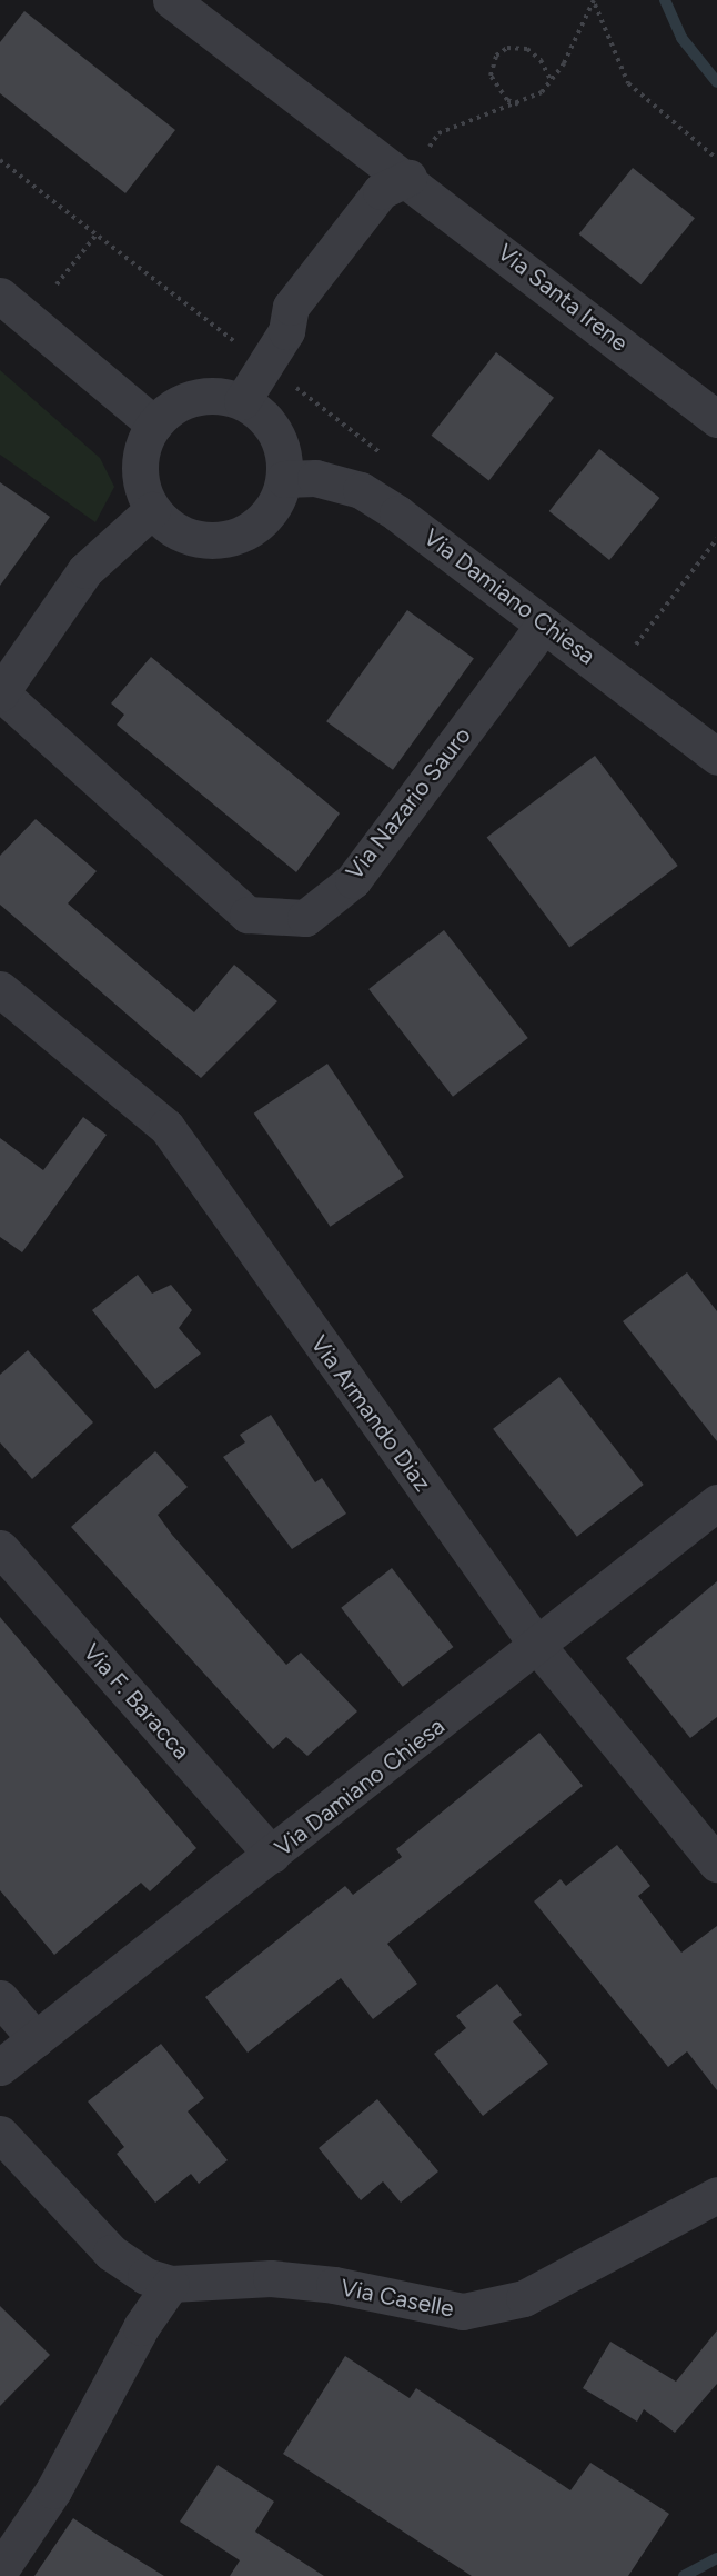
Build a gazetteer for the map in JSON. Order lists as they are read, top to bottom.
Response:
{
  "streets": {
    "street": [
      "Via Santa Irene",
      "Via Damiano Chiesa",
      "Via Nazario Sauro",
      "Via Armando Diaz",
      "Via F. Baracca",
      "Via Caselle"
    ]
  },
  "crossings": [
    ["Via Damiano Chiesa", "Via Nazario Sauro"],
    ["Via Damiano Chiesa", "Via Armando Diaz"],
    ["Via Damiano Chiesa", "Via F. Baracca"]
  ]
}
